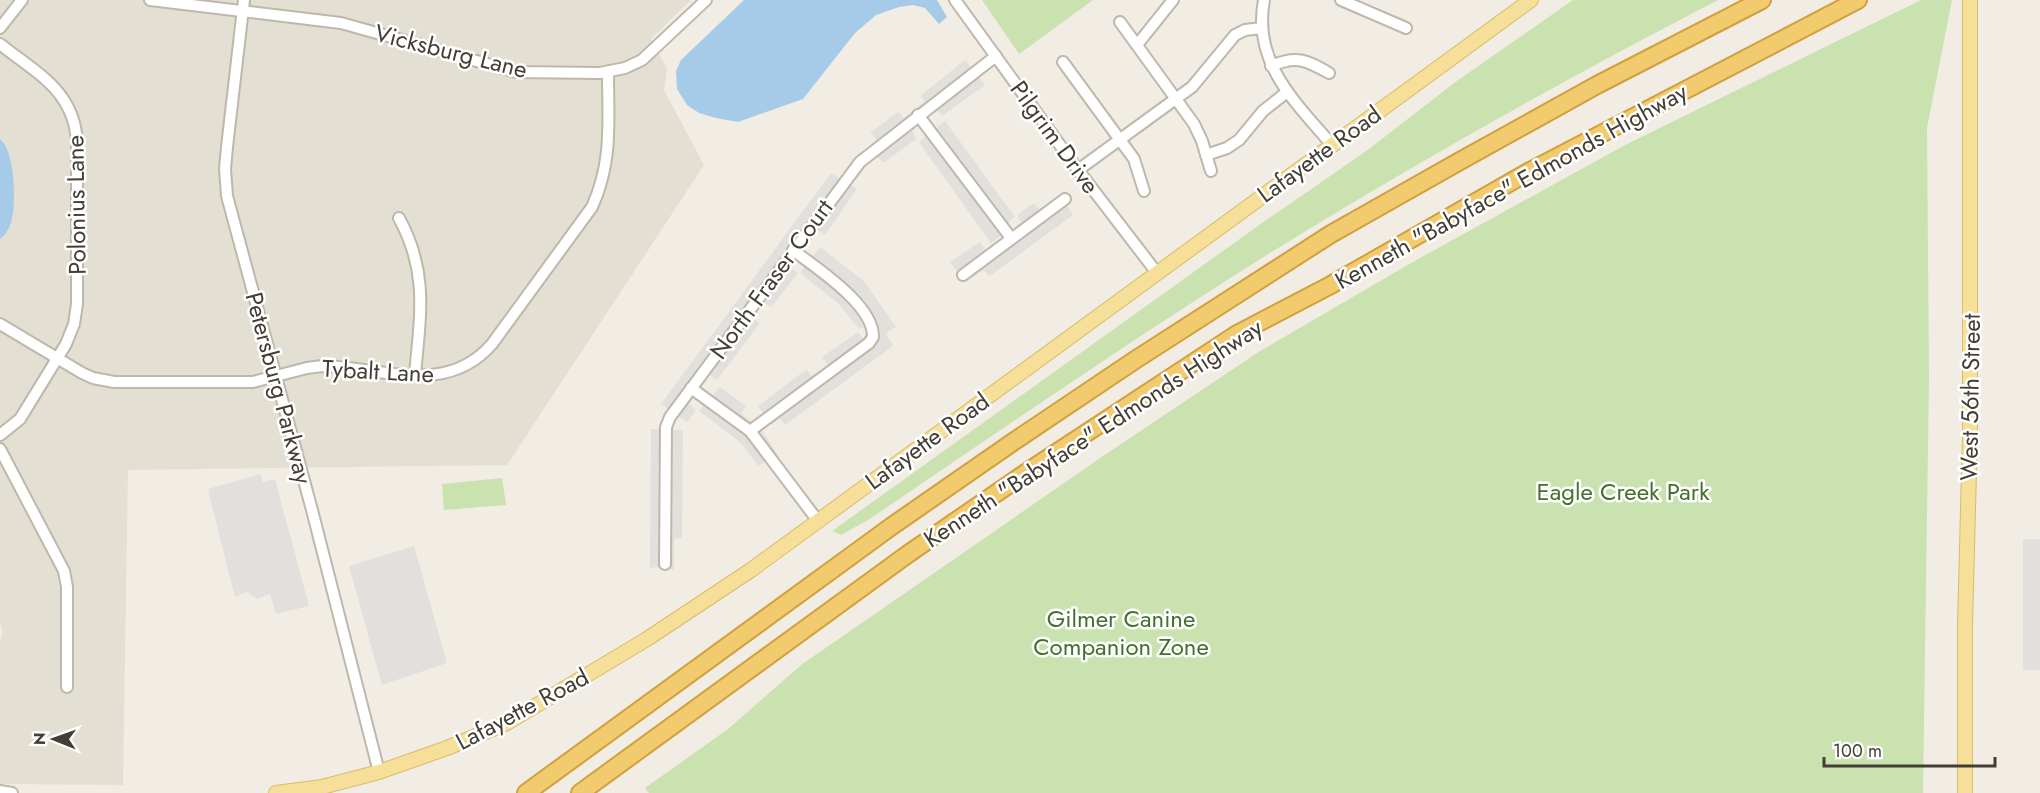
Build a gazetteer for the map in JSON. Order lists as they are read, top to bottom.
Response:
{
  "streets": {
    "highway": ["Kenneth \"Babyface\" Edmonds Highway"],
    "main road": ["Lafayette Road", "West 56th Street"],
    "street": [
      "Vicksburg Lane",
      "Pilgrim Drive",
      "Polonius Lane",
      "North Fraser Court",
      "Tybalt Lane",
      "Petersburg Parkway"
    ]
  },
  "crossings": [
    ["Vicksburg Lane", "Tybalt Lane"],
    ["Vicksburg Lane", "Petersburg Parkway"],
    ["Pilgrim Drive", "Lafayette Road"],
    ["Pilgrim Drive", "North Fraser Court"],
    ["Lafayette Road", "Petersburg Parkway"],
    ["Polonius Lane", "Tybalt Lane"],
    ["Tybalt Lane", "Petersburg Parkway"]
  ],
  "parks": ["Eagle Creek Park", "Gilmer Canine Companion Zone"],
  "scale_bar": "100 m",
  "north": "left"
}
